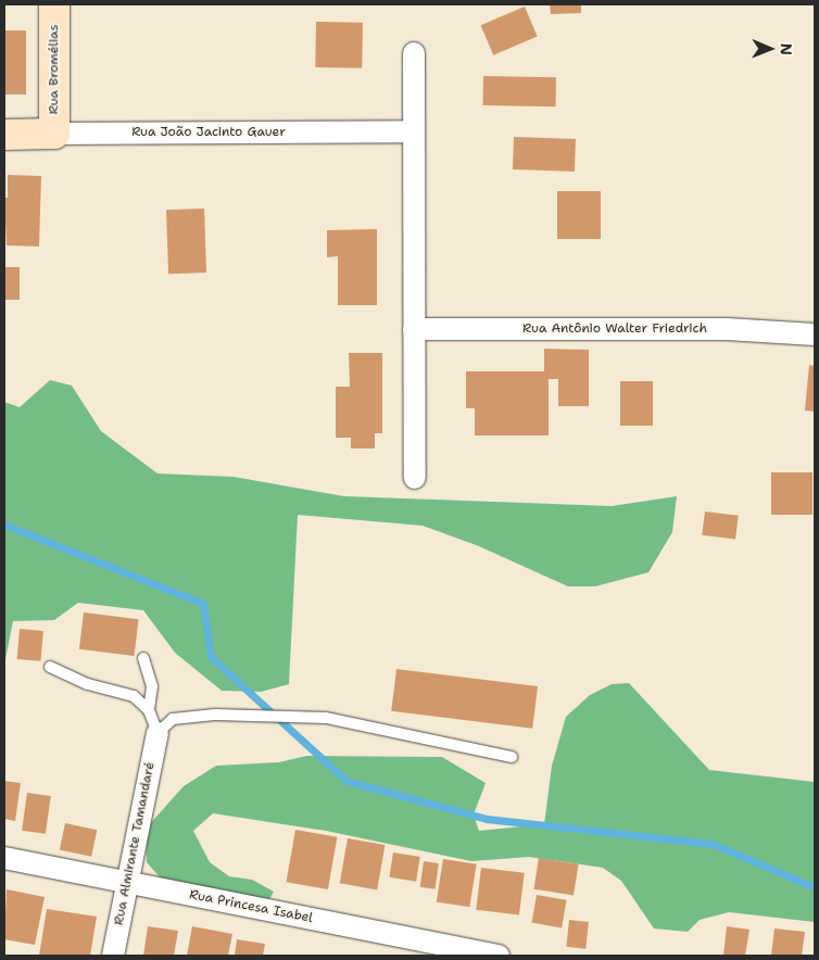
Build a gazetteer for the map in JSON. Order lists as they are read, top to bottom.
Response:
{
  "streets": {
    "street": [
      "Rua Bromélias",
      "Rua João Jacinto Gauer",
      "Rua Antônio Walter Friedrich",
      "Rua Almirante Tamandaré",
      "Rua Princesa Isabel"
    ]
  },
  "crossings": [
    ["Rua Bromélias", "Rua João Jacinto Gauer"],
    ["Rua Almirante Tamandaré", "Rua Princesa Isabel"]
  ],
  "north": "right"
}
